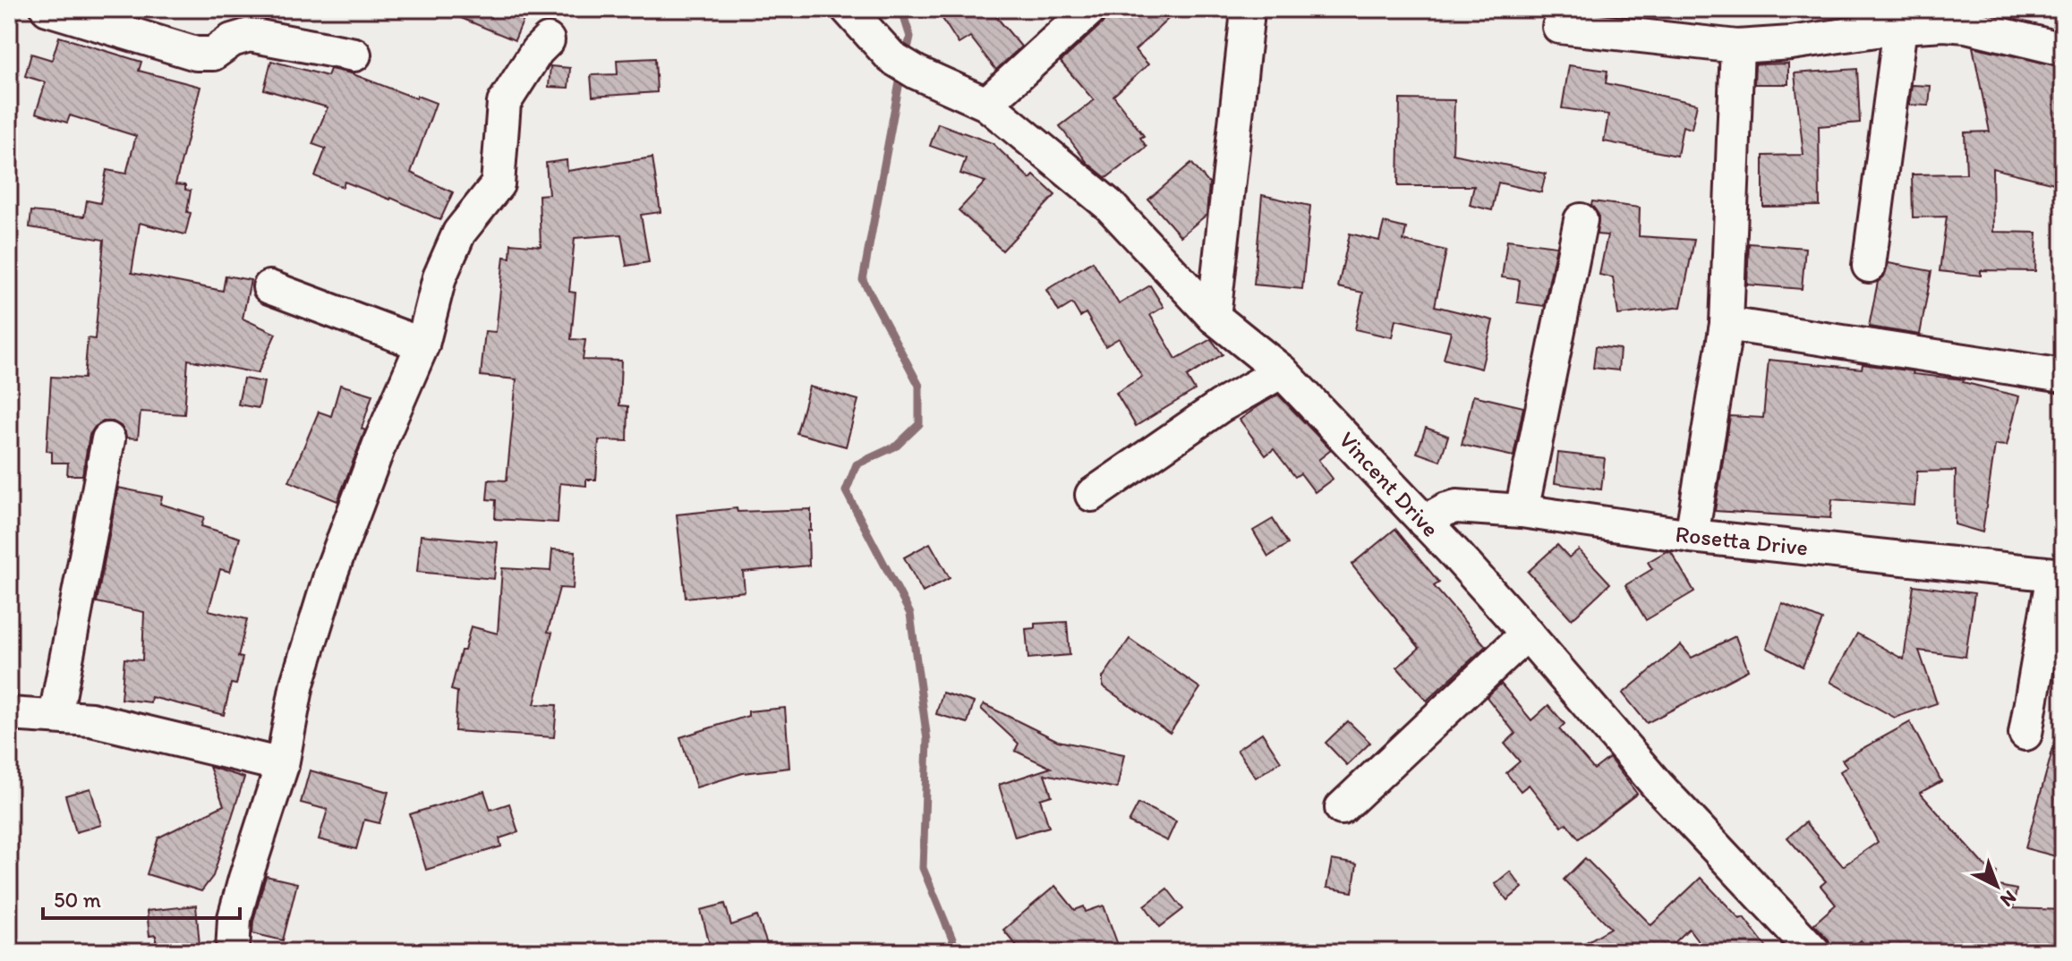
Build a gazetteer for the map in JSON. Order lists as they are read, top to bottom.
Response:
{
  "streets": {
    "street": ["Vincent Drive", "Rosetta Drive"]
  },
  "crossings": [
    ["Vincent Drive", "Rosetta Drive"]
  ],
  "scale_bar": "50 m",
  "north": "bottom right"
}
